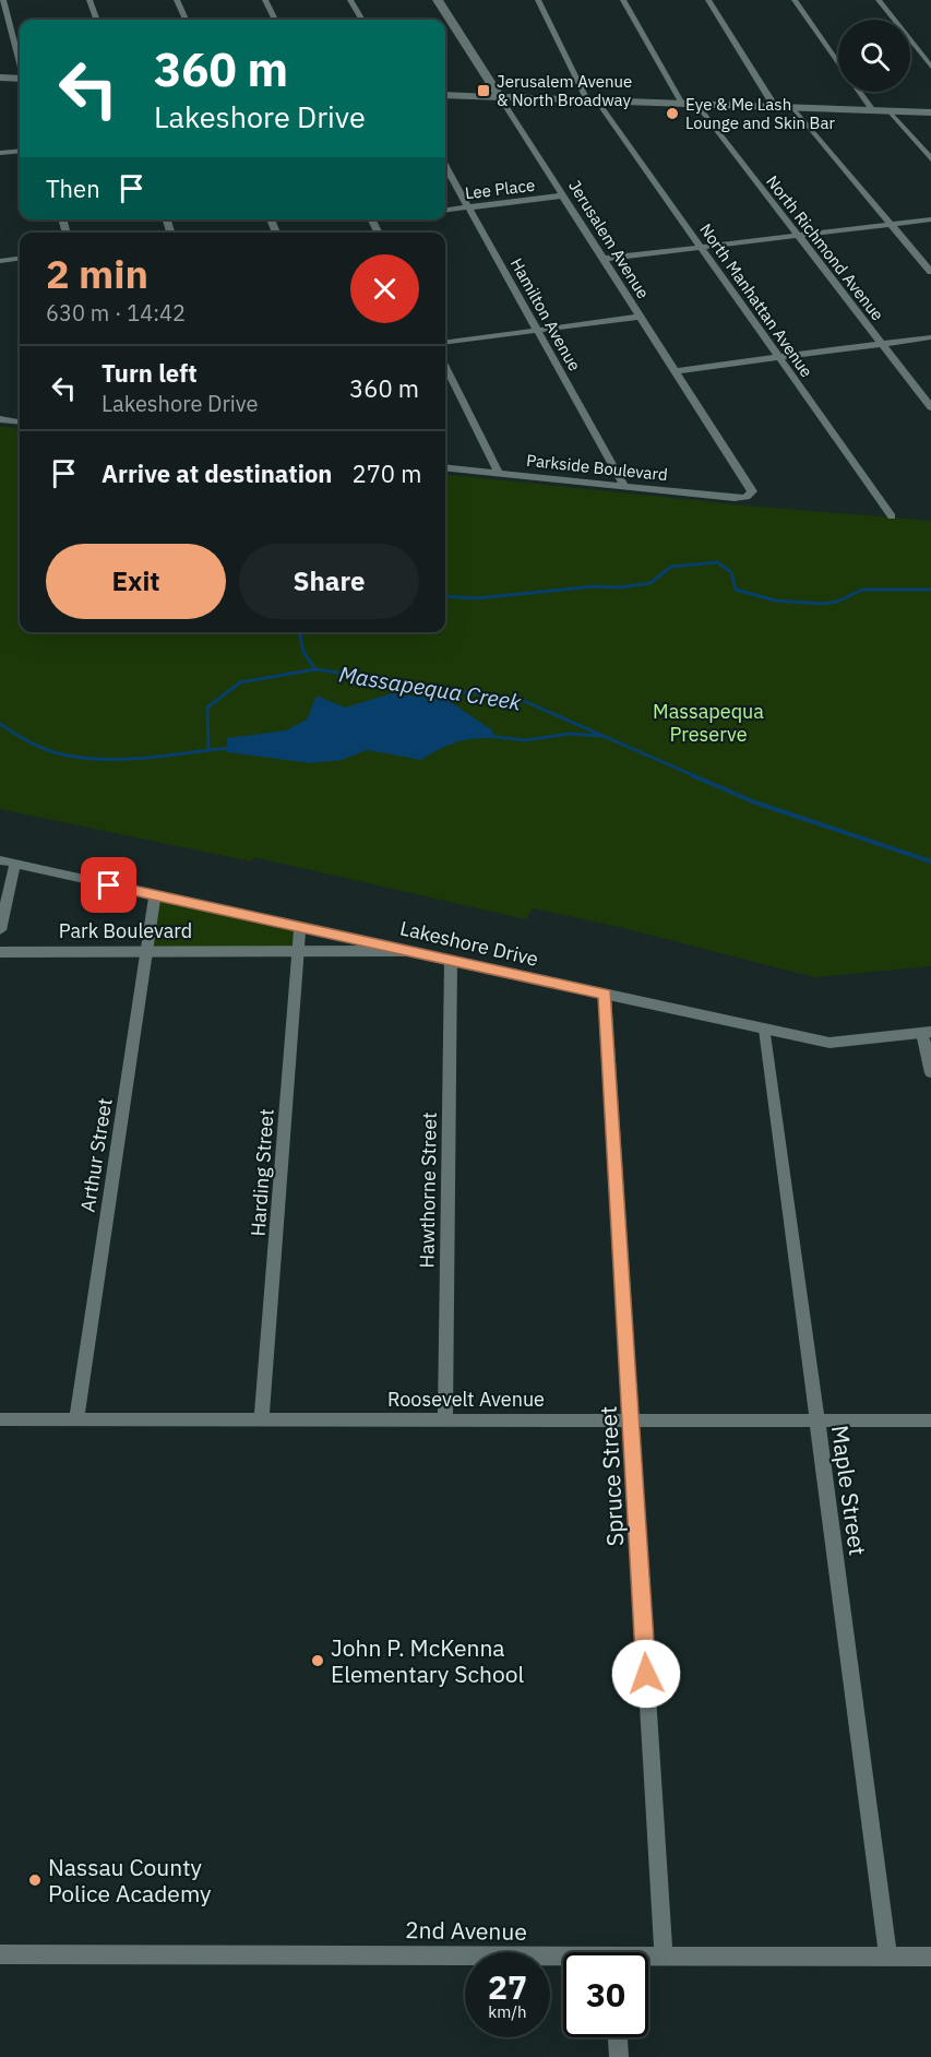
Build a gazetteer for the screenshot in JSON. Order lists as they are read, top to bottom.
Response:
{
  "streets": {
    "main road": ["Jerusalem Avenue"],
    "street": [
      "Lee Place",
      "North Richmond Avenue",
      "North Manhattan Avenue",
      "Hamilton Avenue",
      "Parkside Boulevard",
      "Park Boulevard",
      "Lakeshore Drive",
      "Arthur Street",
      "Harding Street",
      "Hawthorne Street",
      "Roosevelt Avenue",
      "Spruce Street",
      "Maple Street",
      "2nd Avenue"
    ]
  },
  "crossings": [
    ["Lee Place", "Jerusalem Avenue"],
    ["Lee Place", "Hamilton Avenue"],
    ["Jerusalem Avenue", "Parkside Boulevard"],
    ["Hamilton Avenue", "Parkside Boulevard"],
    ["Park Boulevard", "Lakeshore Drive"],
    ["Park Boulevard", "Arthur Street"],
    ["Park Boulevard", "Harding Street"],
    ["Lakeshore Drive", "Arthur Street"],
    ["Lakeshore Drive", "Harding Street"],
    ["Lakeshore Drive", "Hawthorne Street"],
    ["Lakeshore Drive", "Spruce Street"],
    ["Lakeshore Drive", "Maple Street"],
    ["Arthur Street", "Roosevelt Avenue"],
    ["Harding Street", "Roosevelt Avenue"],
    ["Hawthorne Street", "Roosevelt Avenue"],
    ["Roosevelt Avenue", "Spruce Street"],
    ["Roosevelt Avenue", "Maple Street"],
    ["Spruce Street", "2nd Avenue"],
    ["Maple Street", "2nd Avenue"]
  ],
  "water": ["Massapequa Creek"],
  "parks": ["Massapequa Preserve"],
  "places": {
    "transit": ["Jerusalem Avenue & North Broadway"],
    "other": ["Eye & Me Lash Lounge and Skin Bar", "John P. McKenna Elementary School", "Nassau County Police Academy"]
  },
  "page": {
    "turn": ["360 m", "Lakeshore Drive"],
    "then": "Then",
    "heading": ["2 min", "630 m · 14:42"],
    "list": [
      {
        "name": "Turn left",
        "note": "Lakeshore Drive",
        "value": "360 m"
      },
      {
        "name": "Arrive at destination",
        "value": "270 m"
      }
    ],
    "buttons": ["Exit", "Share"],
    "speed": "27 km/h",
    "limit": "30"
  }
}
